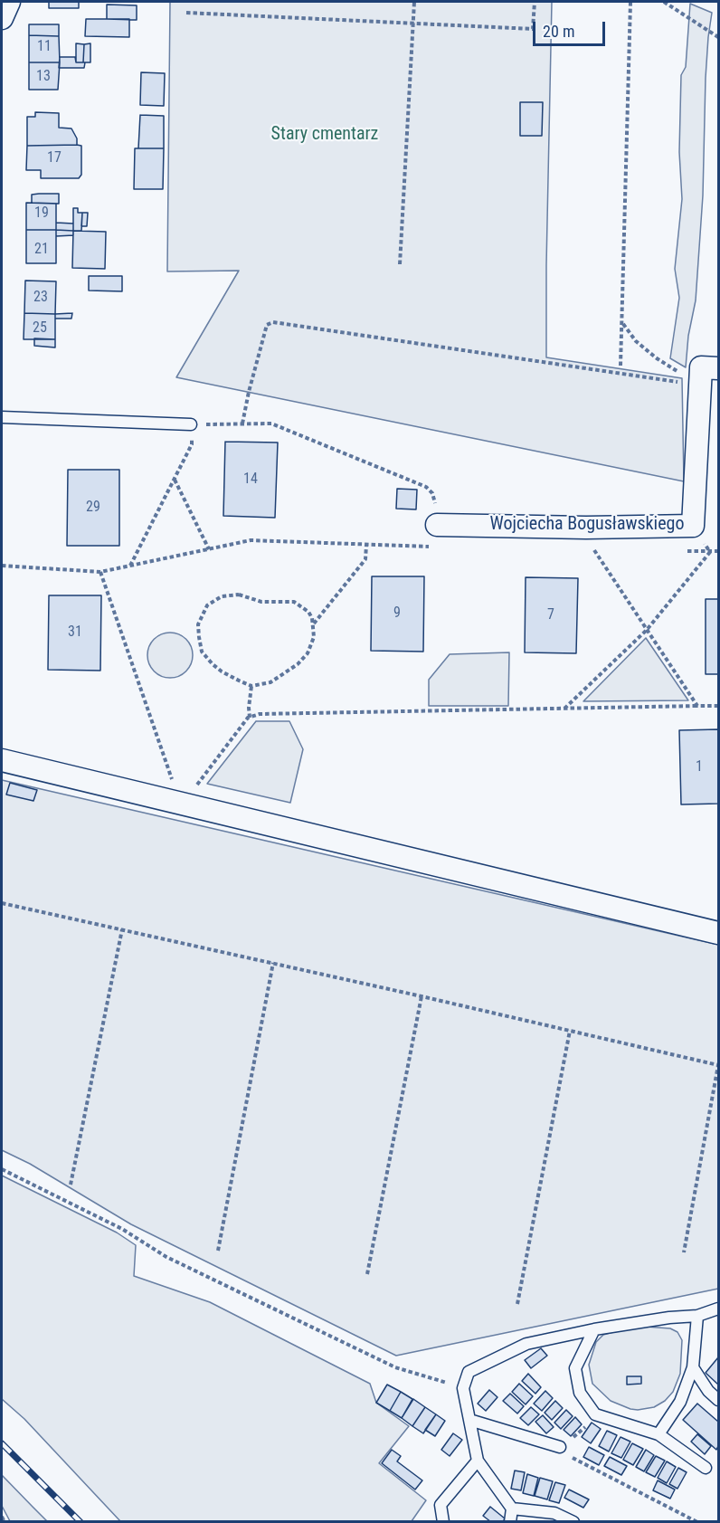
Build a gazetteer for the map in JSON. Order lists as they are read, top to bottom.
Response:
{
  "streets": {
    "street": ["Wojciecha Bogusławskiego"]
  },
  "parks": ["Stary cmentarz"],
  "house_numbers": [
    "11",
    "13",
    "17",
    "19",
    "21",
    "23",
    "25",
    "14",
    "29",
    "9",
    "7",
    "31",
    "1"
  ],
  "scale_bar": "20 m"
}
